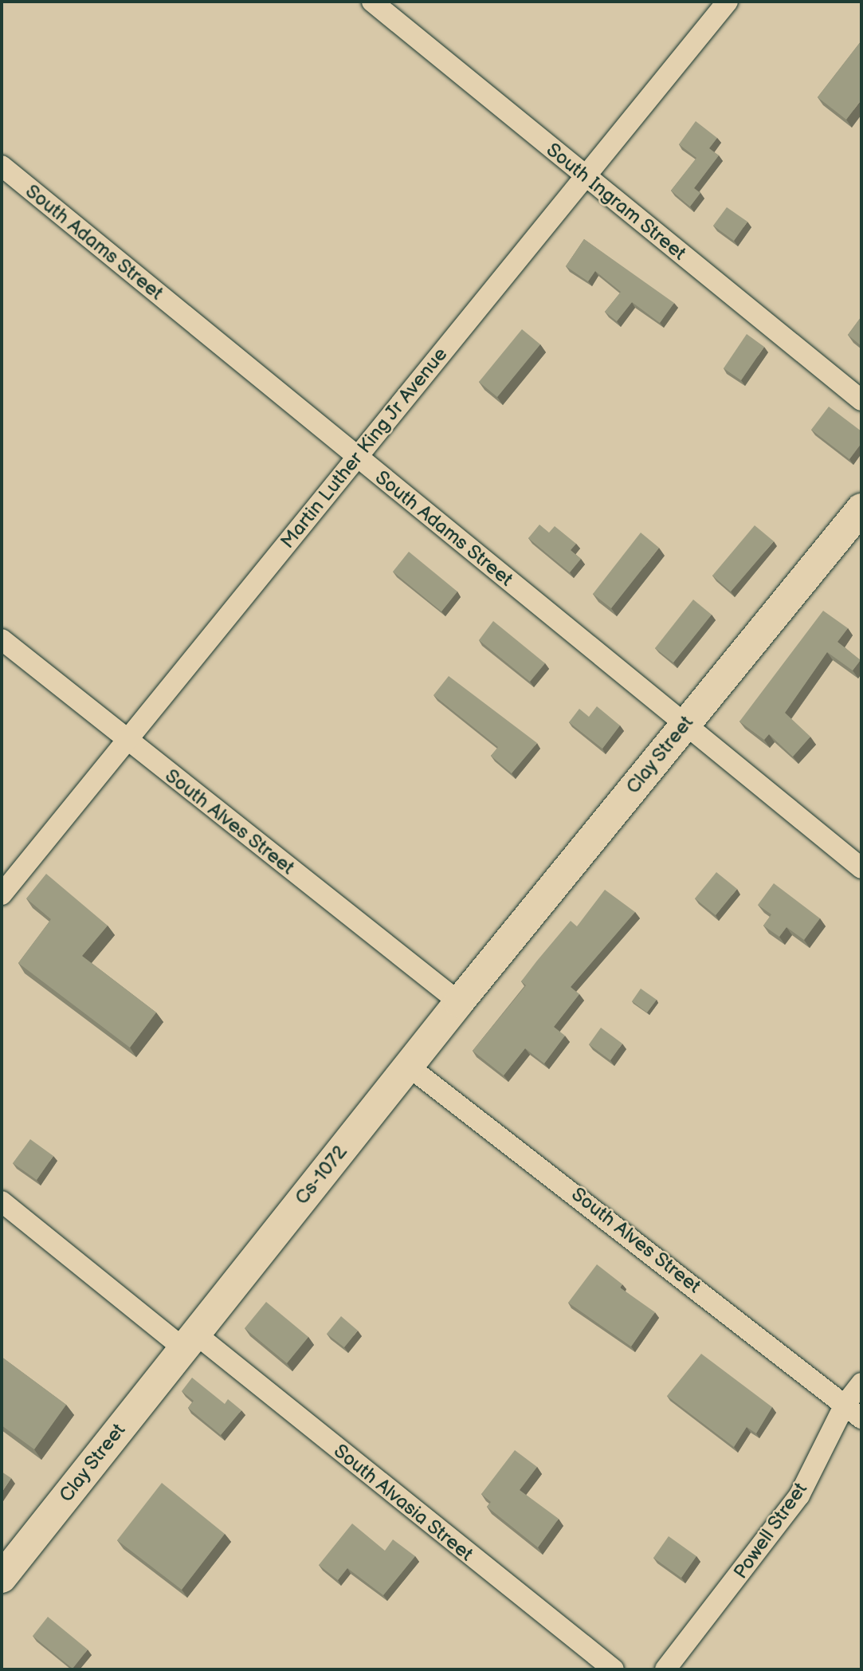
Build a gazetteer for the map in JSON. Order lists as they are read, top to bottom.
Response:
{
  "streets": {
    "street": [
      "South Ingram Street",
      "South Adams Street",
      "Martin Luther King Jr Avenue",
      "Clay Street",
      "South Alves Street",
      "Cs-1072",
      "South Alvasia Street",
      "Powell Street"
    ]
  },
  "crossings": [
    ["South Ingram Street", "Martin Luther King Jr Avenue"],
    ["South Adams Street", "Martin Luther King Jr Avenue"],
    ["South Adams Street", "Clay Street"],
    ["Martin Luther King Jr Avenue", "South Alves Street"],
    ["Clay Street", "South Alves Street"],
    ["Clay Street", "Cs-1072"],
    ["Clay Street", "South Alvasia Street"],
    ["South Alves Street", "Cs-1072"],
    ["South Alves Street", "Powell Street"],
    ["Cs-1072", "South Alvasia Street"]
  ]
}
